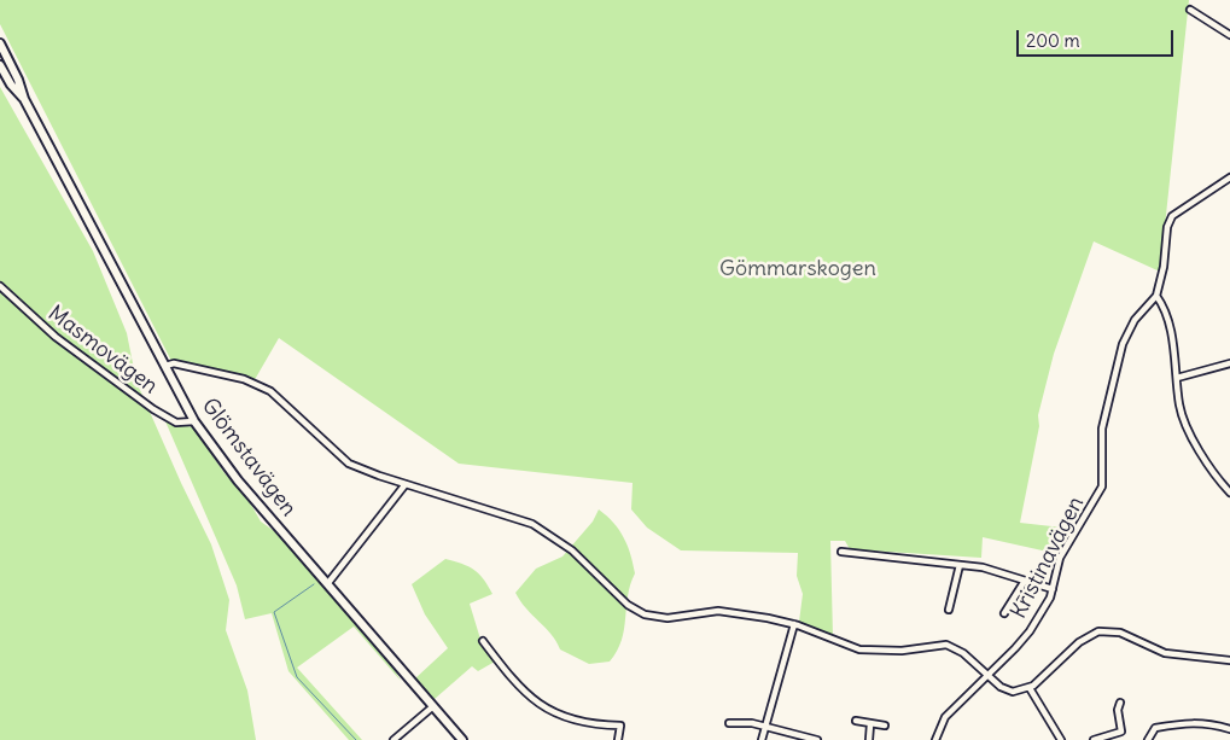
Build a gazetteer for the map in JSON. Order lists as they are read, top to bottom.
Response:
{
  "streets": {
    "main road": ["Glömstavägen"],
    "street": ["Masmovägen", "Kristinavägen"]
  },
  "crossings": [
    ["Masmovägen", "Glömstavägen"]
  ],
  "parks": ["Gömmarskogen"],
  "scale_bar": "200 m"
}
